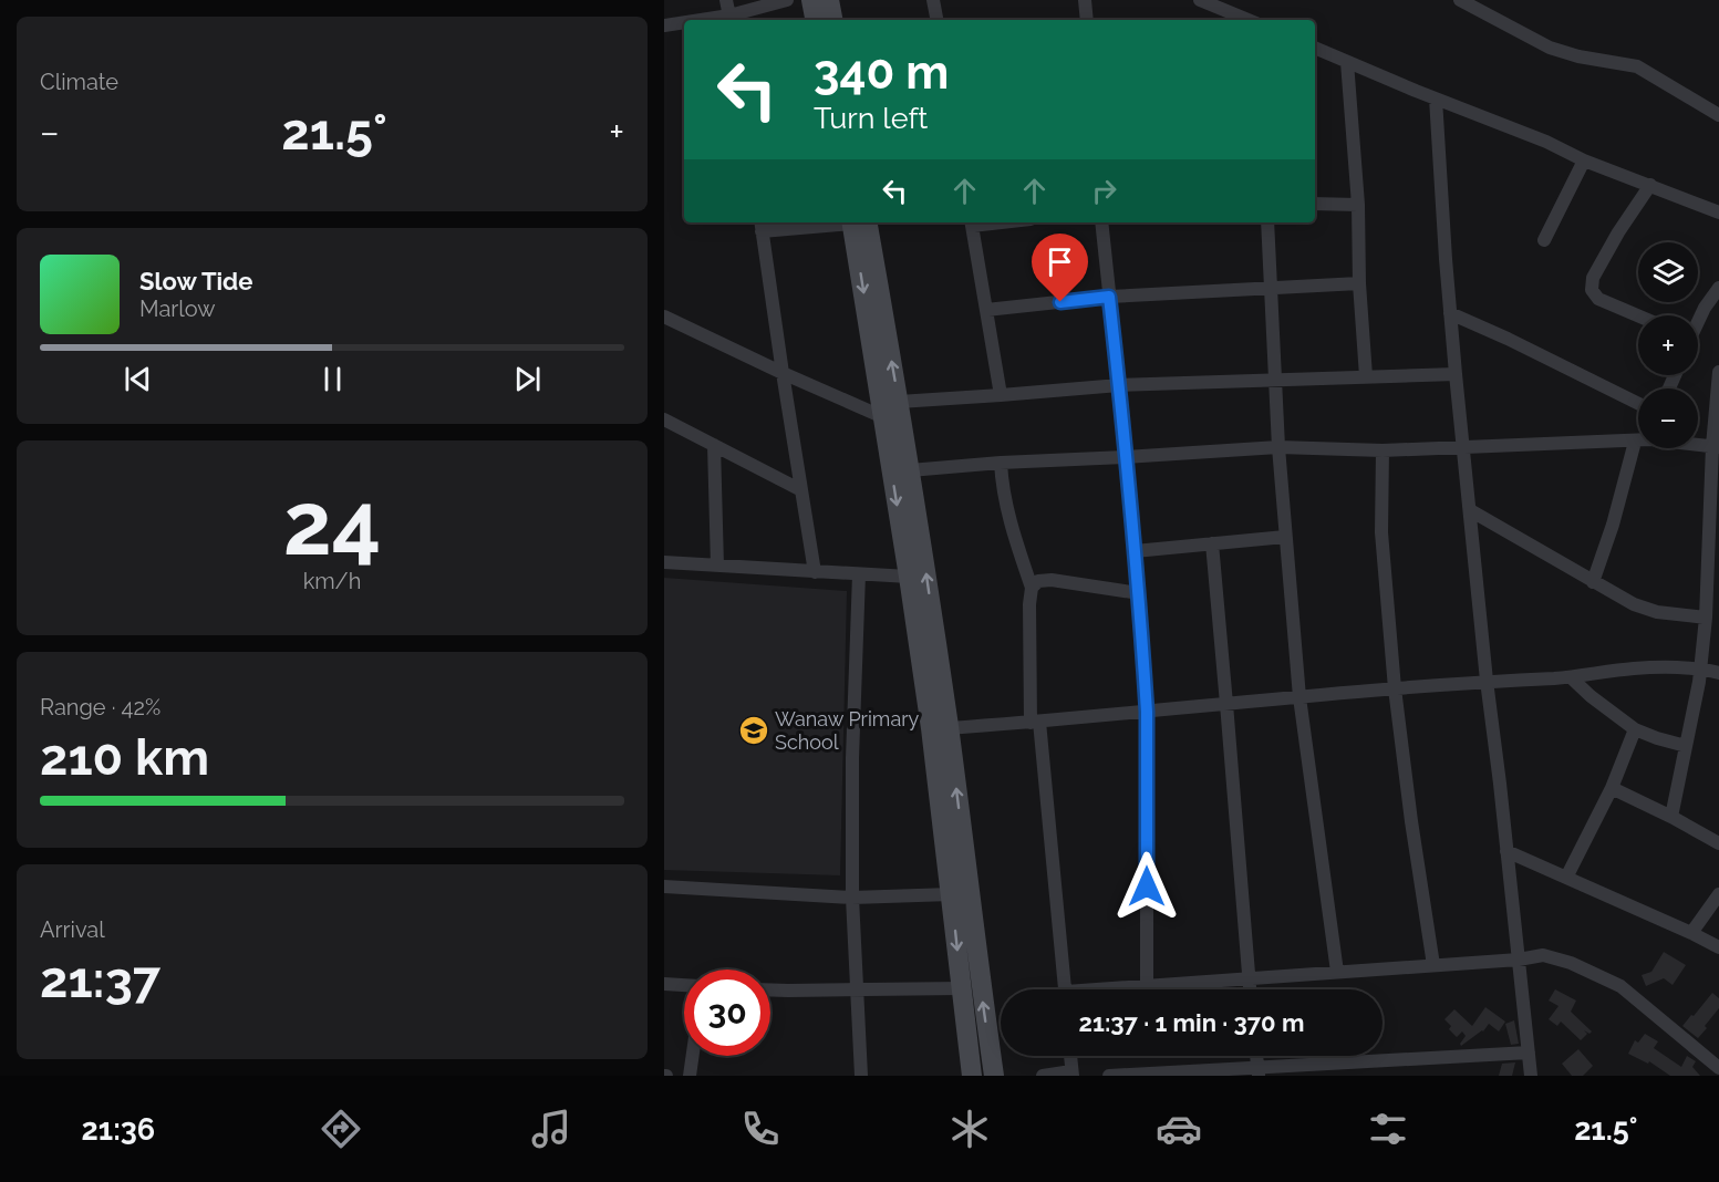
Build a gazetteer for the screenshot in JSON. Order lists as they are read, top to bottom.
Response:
{
  "places": {
    "school or university": ["Wanaw Primary School"]
  },
  "page": {
    "tile": [
      "Climate",
      ["24", "km/h"],
      ["Range · 42%", "210 km"],
      ["Arrival", "21:37"]
    ],
    "turn": ["340 m", "Turn left"],
    "heat": ["−", "21.5°", "+"],
    "map_buttons": ["+", "−"],
    "song": ["Slow Tide", "Marlow"],
    "limit": "30",
    "trip": "21:37 · 1 min · 370 m",
    "tabs": ["21:36", "21.5°"]
  }
}
